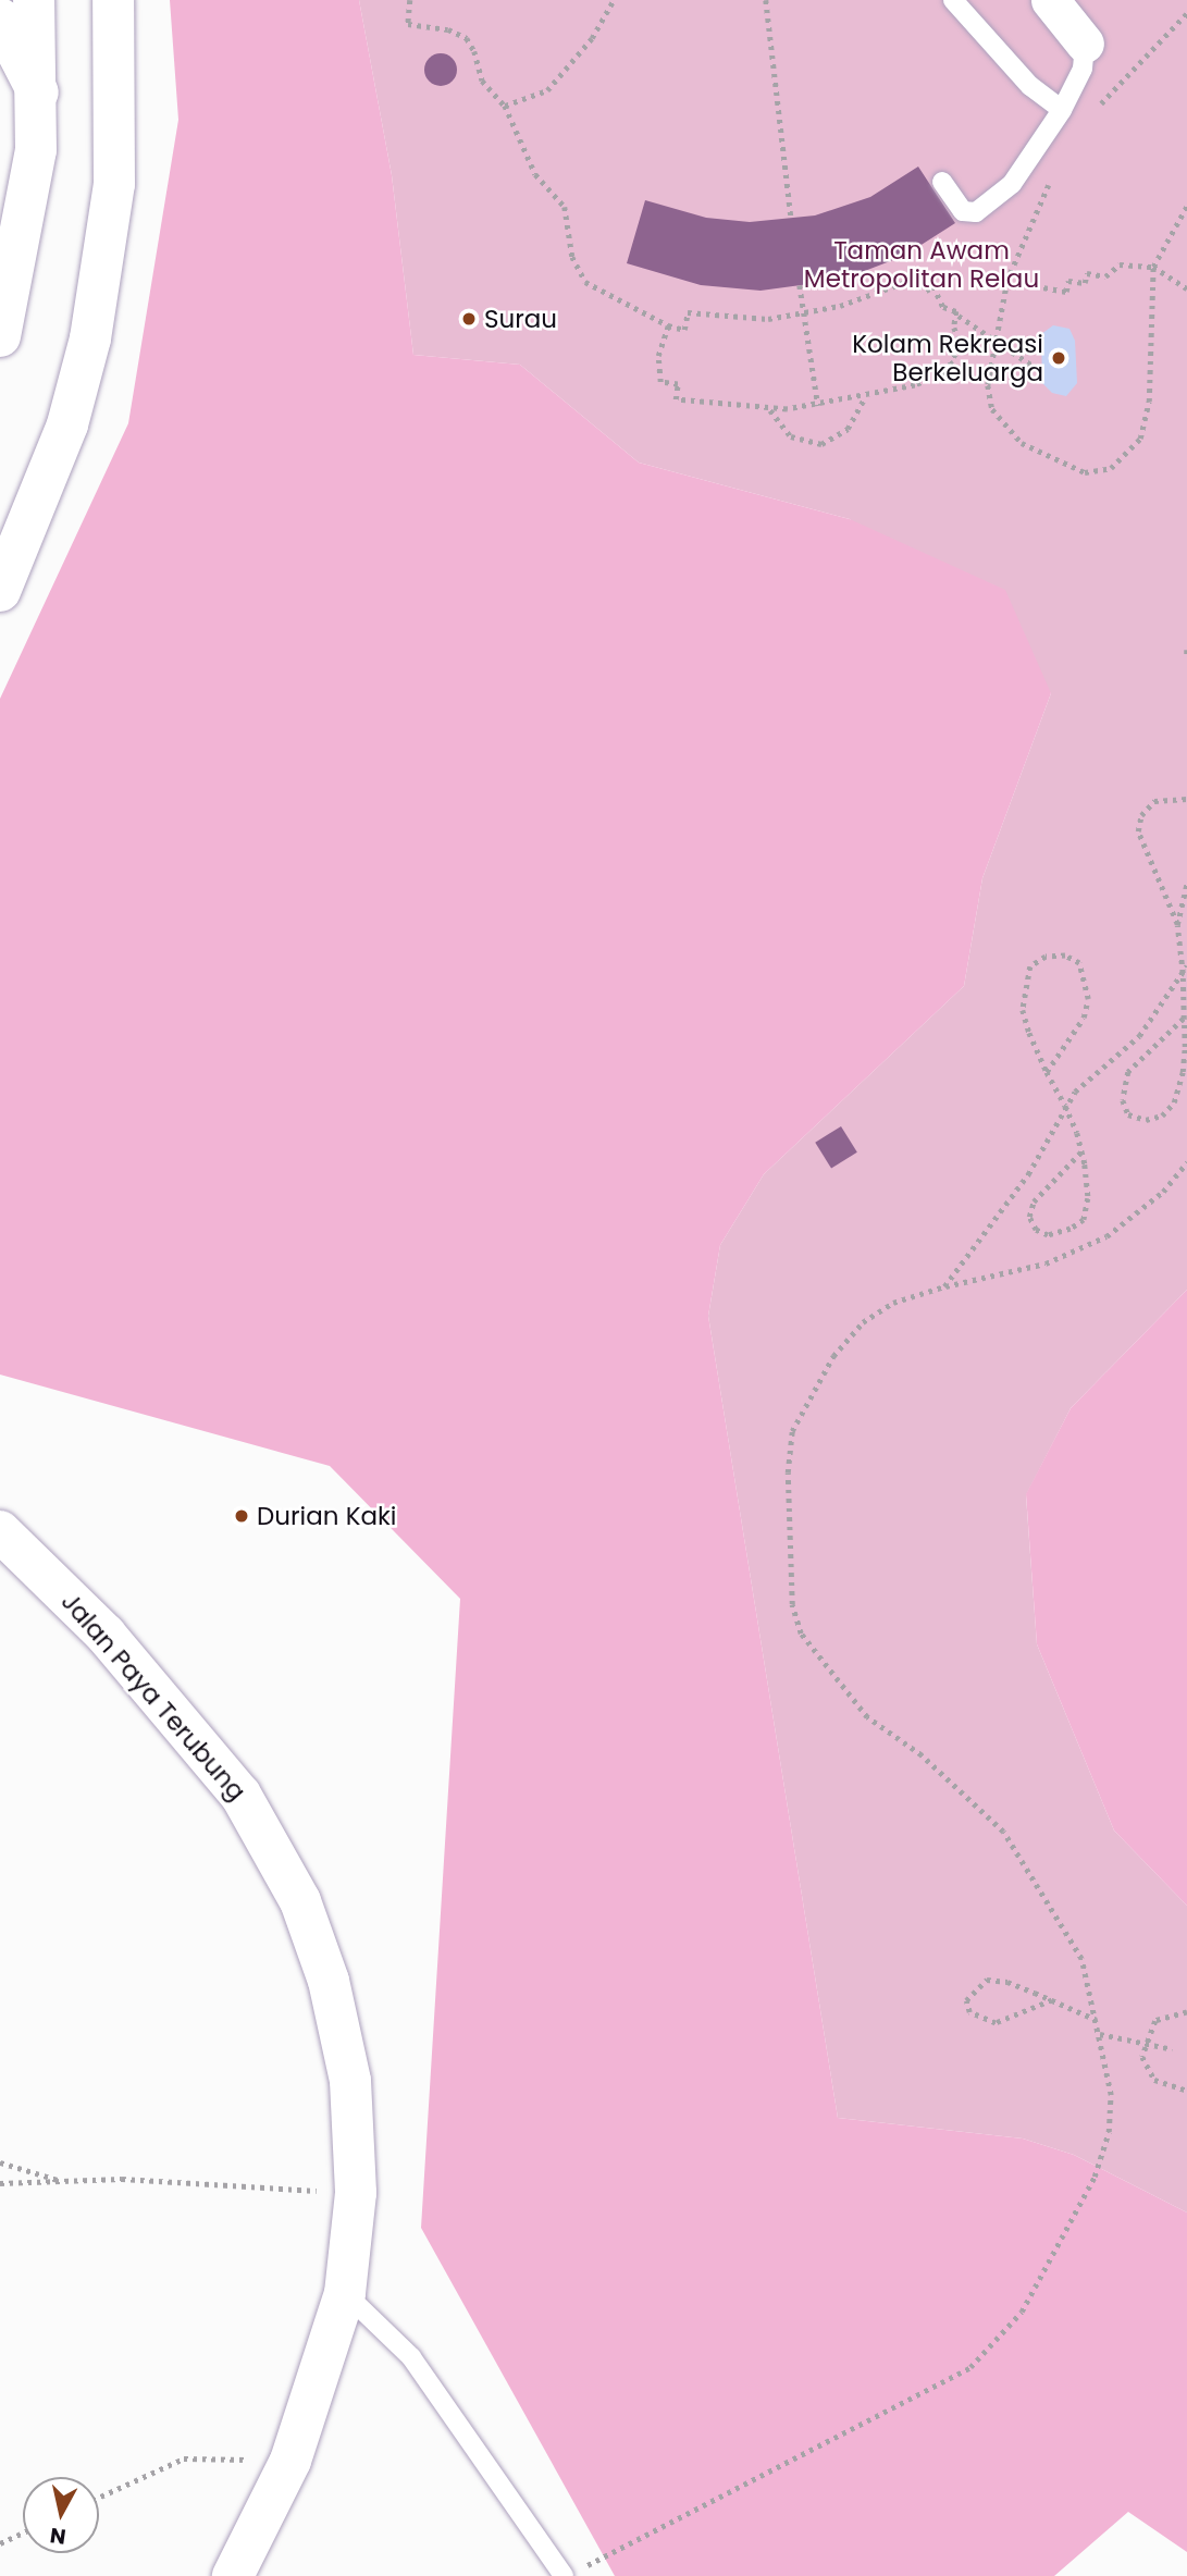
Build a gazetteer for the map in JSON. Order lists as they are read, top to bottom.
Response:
{
  "streets": {
    "main road": ["Jalan Paya Terubung"]
  },
  "parks": ["Taman Awam Metropolitan Relau"],
  "places": ["Surau", "Kolam Rekreasi Berkeluarga", "Durian Kaki"],
  "north": "bottom"
}
